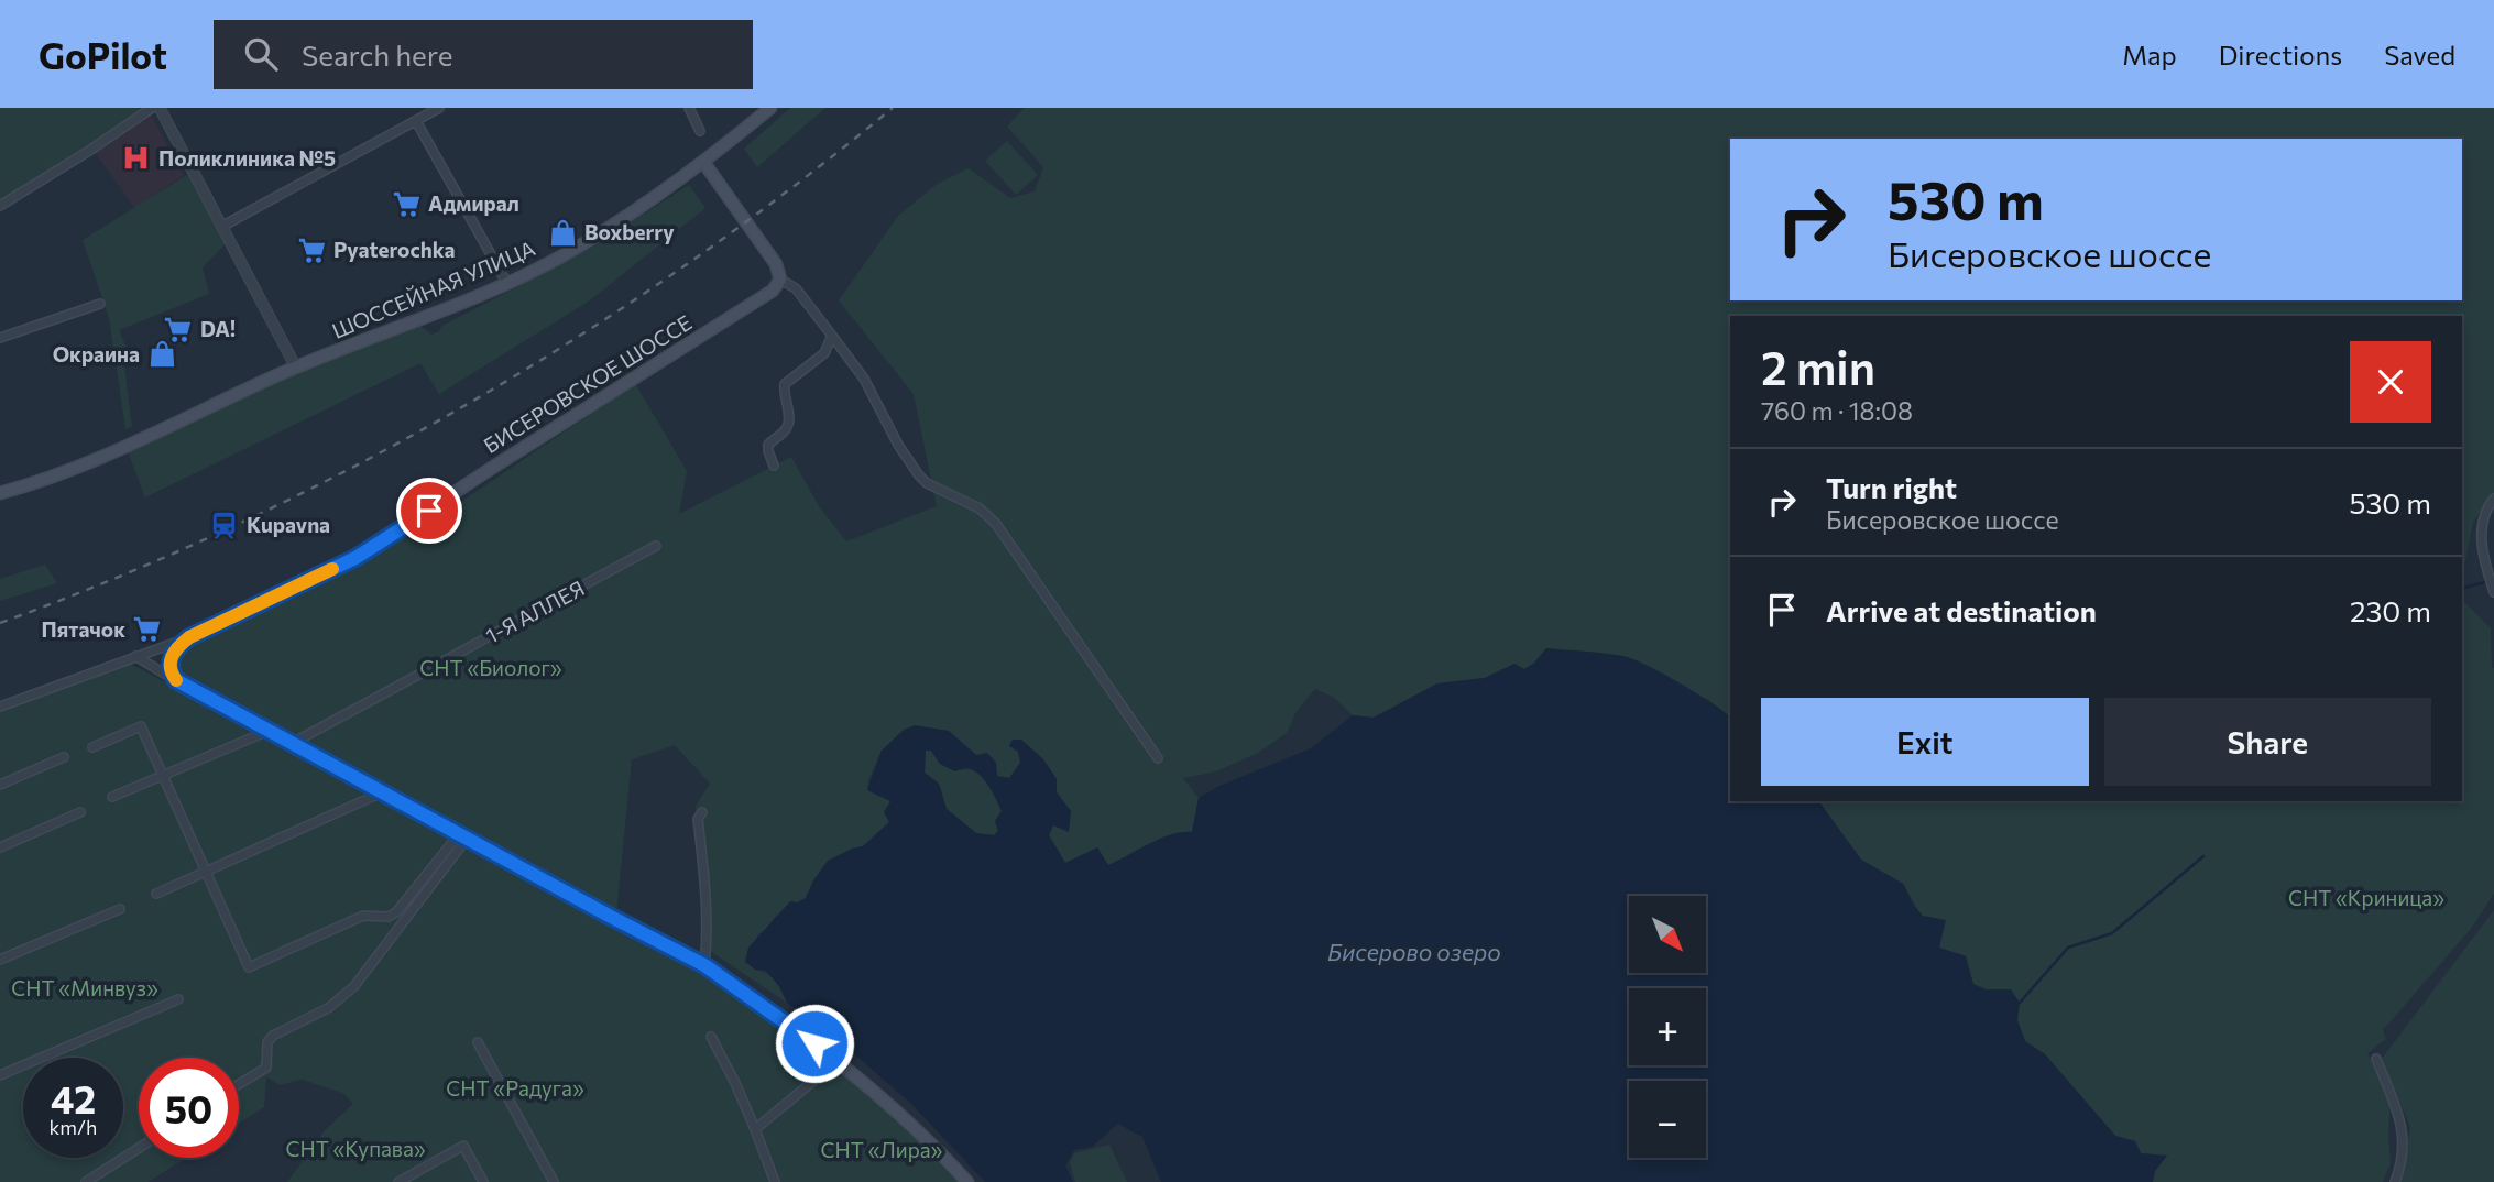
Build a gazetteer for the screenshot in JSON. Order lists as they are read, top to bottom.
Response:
{
  "streets": {
    "main road": ["ШОССЕЙНАЯ УЛИЦА", "БИСЕРОВСКОЕ ШОССЕ"],
    "street": ["1-Я АЛЛЕЯ"]
  },
  "water": ["Бисерово озеро"],
  "parks": [
    "СНТ «Биолог»",
    "СНТ «Криница»",
    "СНТ «Минвуз»",
    "СНТ «Радуга»",
    "СНТ «Купава»",
    "СНТ «Лира»"
  ],
  "places": {
    "hospital": ["Поликлиника №5"],
    "supermarket": [
      "Адмирал",
      "Pyaterochka",
      "DA!",
      "Пятачок"
    ],
    "shop": ["Boxberry", "Окраина"],
    "station": ["Kupavna"]
  },
  "north": "bottom right",
  "page": {
    "header": "GoPilot",
    "search": "Search here",
    "nav": ["Map", "Directions", "Saved"],
    "turn": ["530 m", "Бисеровское шоссе"],
    "heading": ["2 min", "760 m · 18:08"],
    "list": [
      {
        "name": "Turn right",
        "note": "Бисеровское шоссе",
        "value": "530 m"
      },
      {
        "name": "Arrive at destination",
        "value": "230 m"
      }
    ],
    "buttons": ["Exit", "Share"],
    "map_buttons": ["+", "−"],
    "speed": "42 km/h",
    "limit": "50"
  }
}
